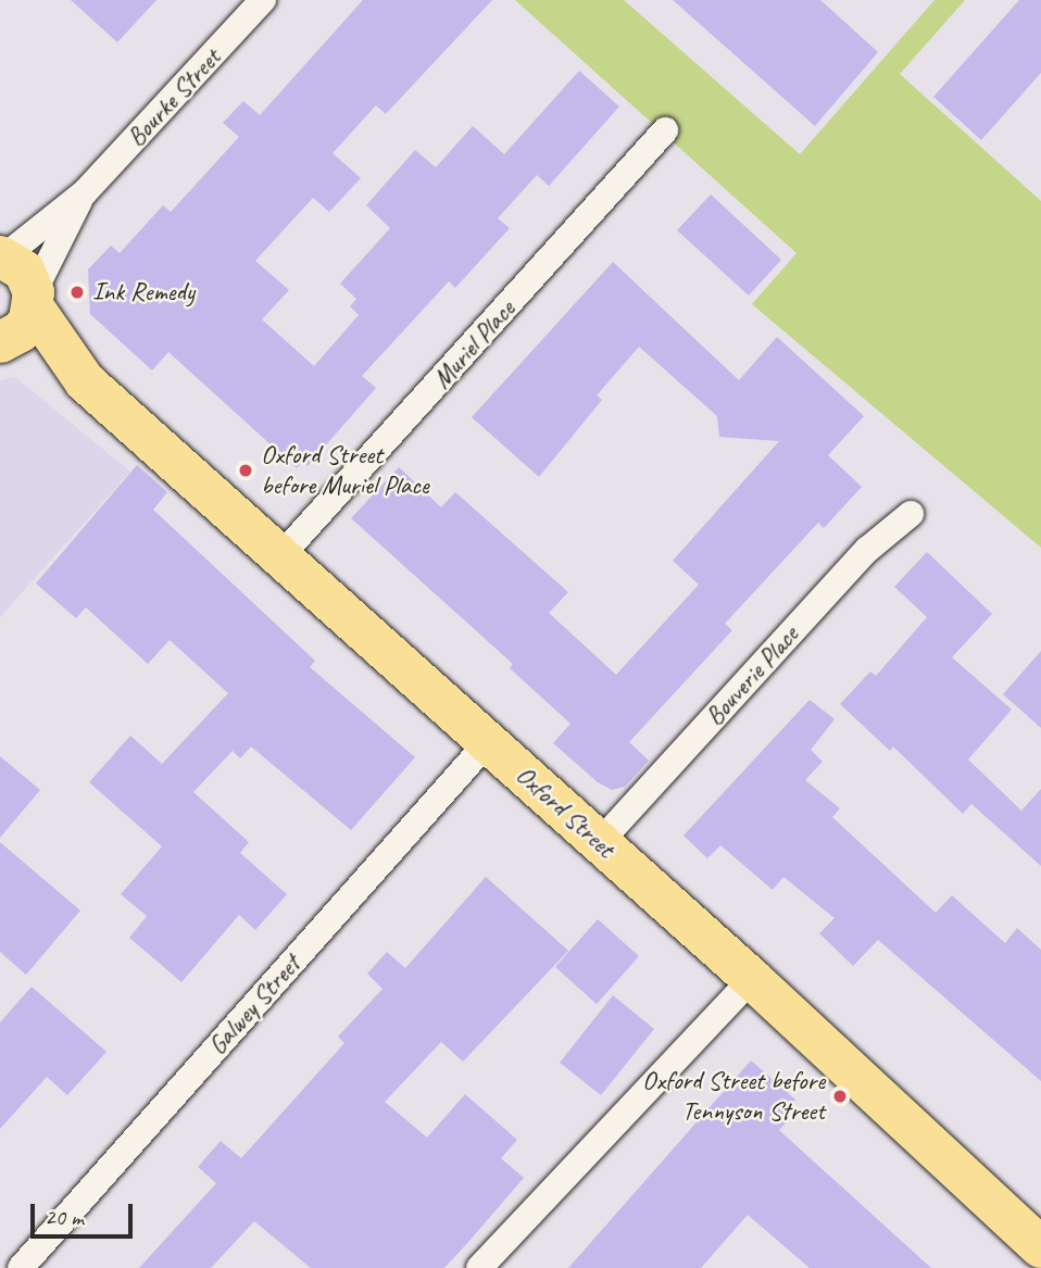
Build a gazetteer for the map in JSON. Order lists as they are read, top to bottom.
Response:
{
  "streets": {
    "main road": ["Oxford Street"],
    "street": [
      "Bourke Street",
      "Muriel Place",
      "Bouverie Place",
      "Galwey Street"
    ]
  },
  "crossings": [
    ["Bourke Street", "Oxford Street"],
    ["Muriel Place", "Oxford Street"],
    ["Bouverie Place", "Oxford Street"],
    ["Oxford Street", "Galwey Street"]
  ],
  "places": ["Ink Remedy", "Oxford Street before Muriel Place", "Oxford Street before Tennyson Street"],
  "scale_bar": "20 m"
}
